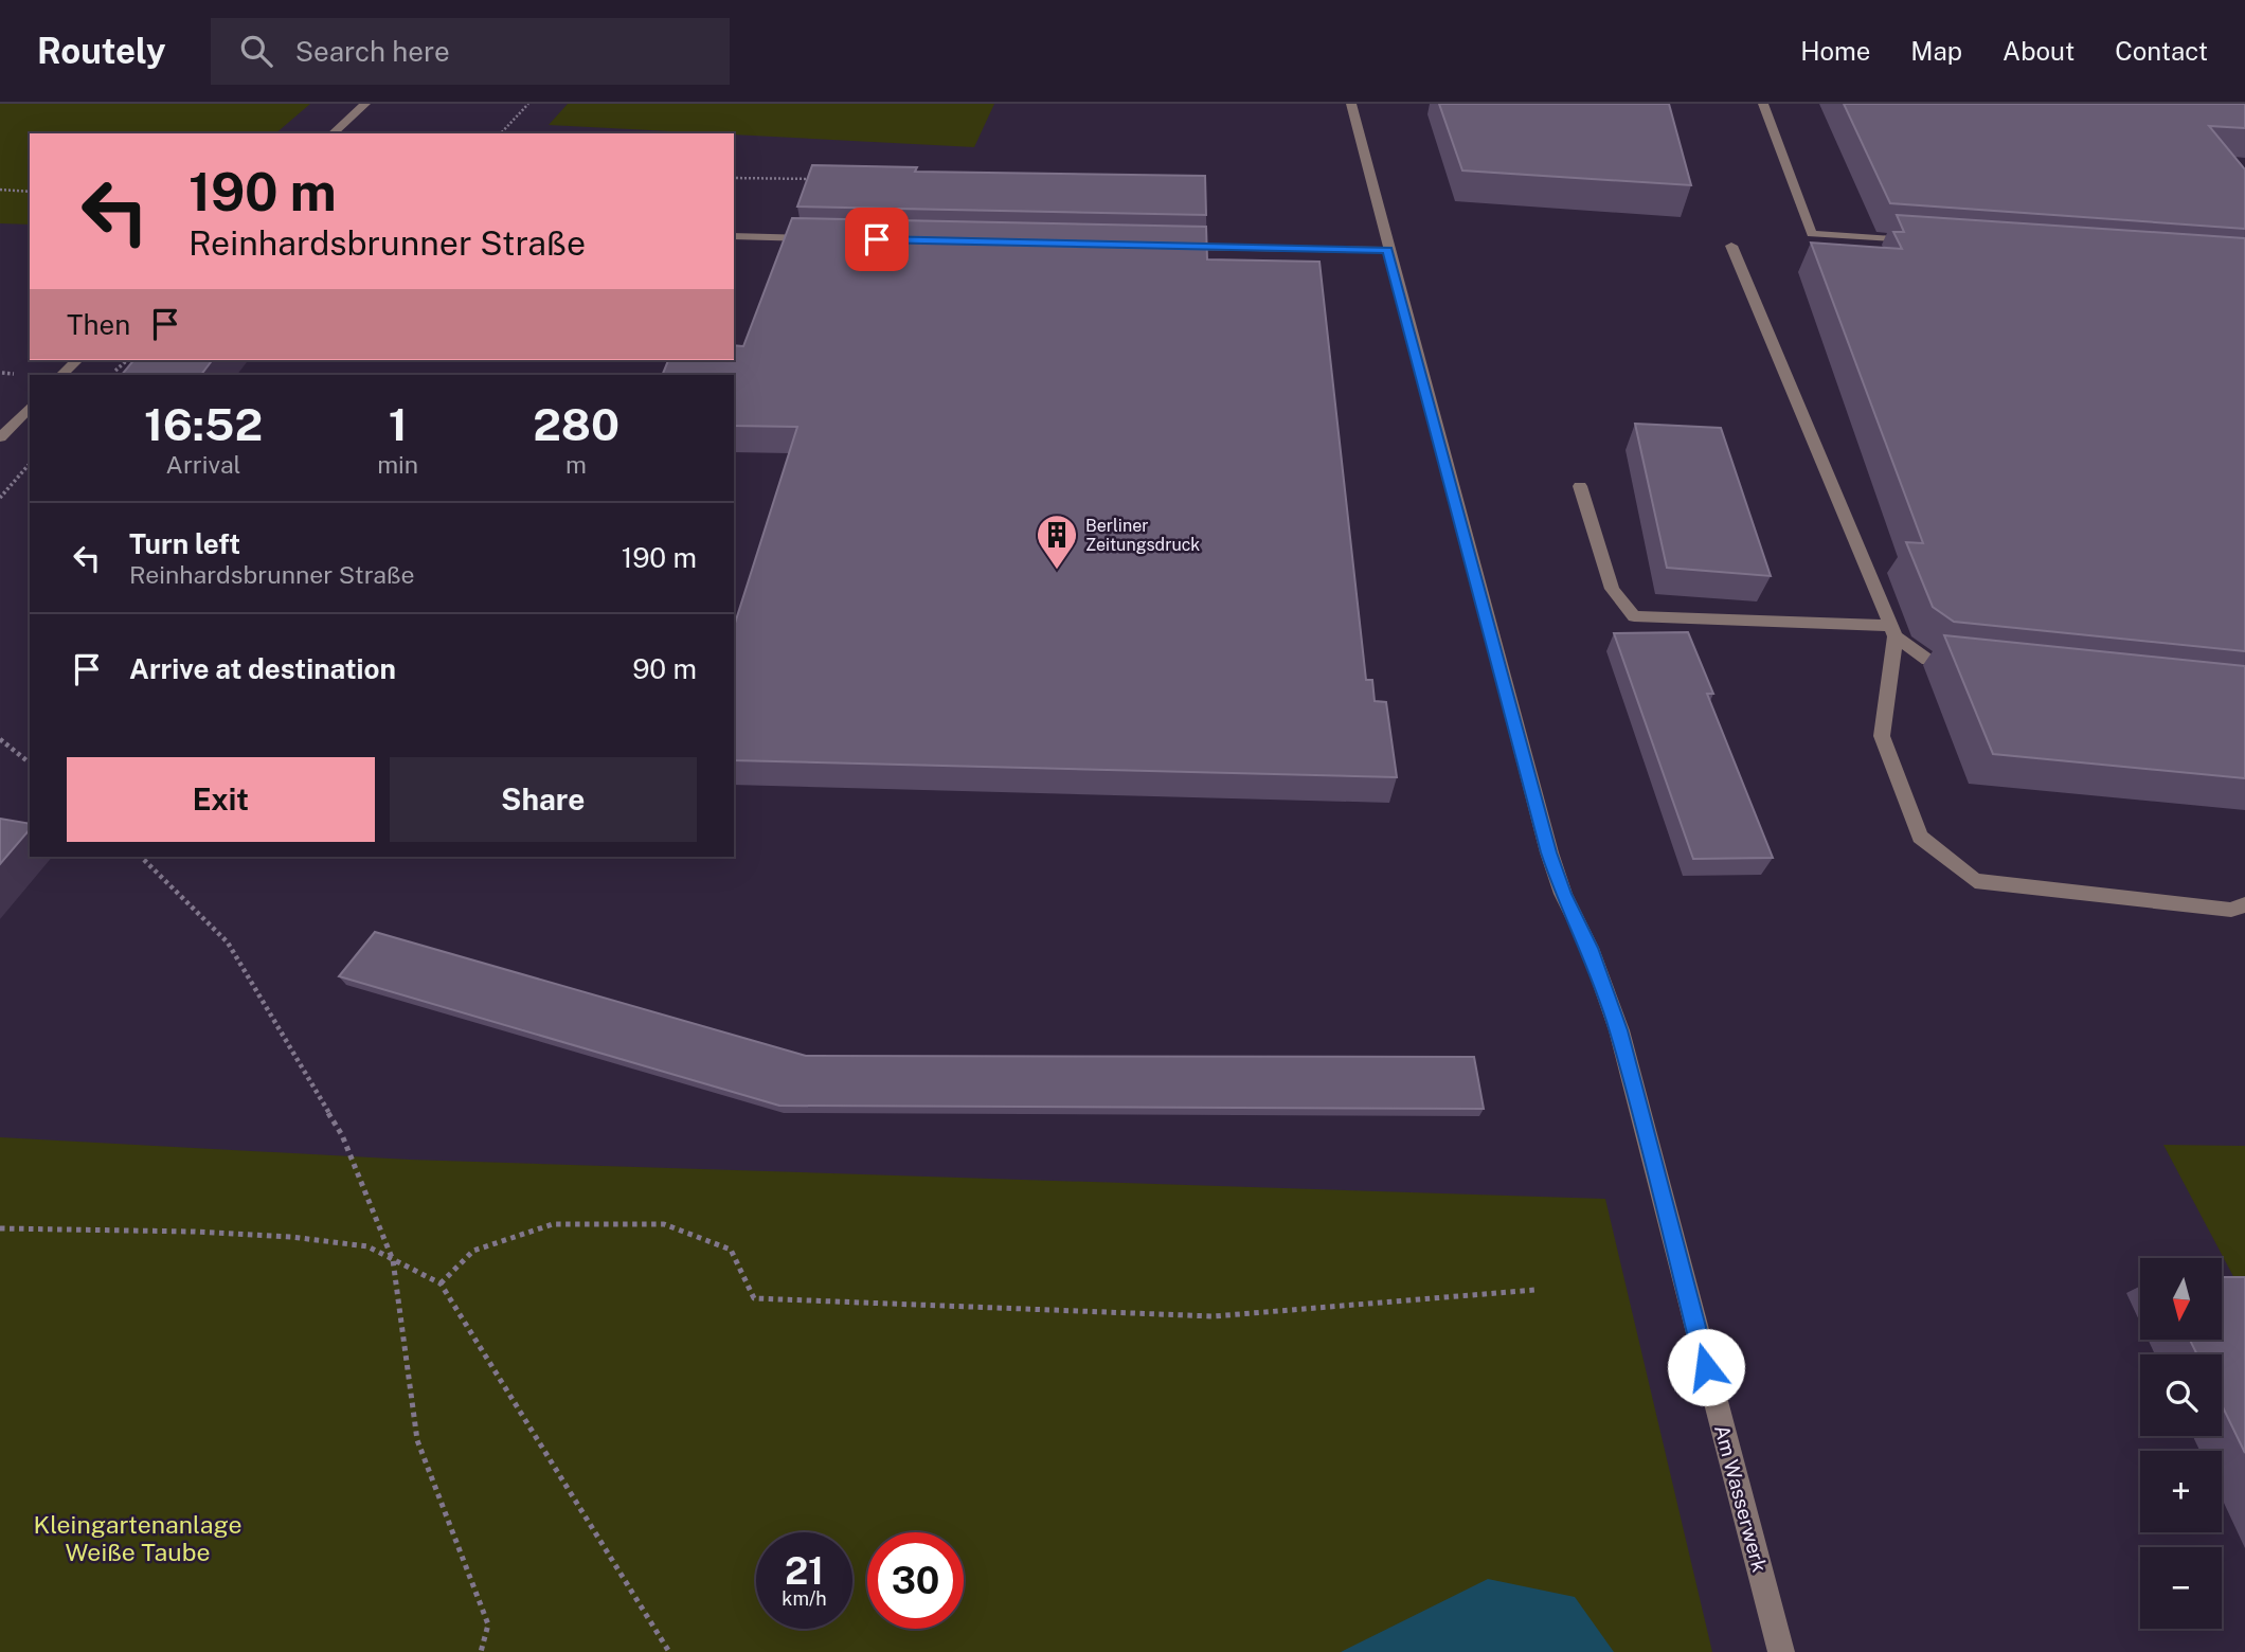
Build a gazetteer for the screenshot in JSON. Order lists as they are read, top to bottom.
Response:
{
  "streets": {
    "street": ["Am Wasserwerk"]
  },
  "parks": ["Kleingartenanlage Weiße Taube"],
  "places": {
    "building": ["Berliner Zeitungsdruck"]
  },
  "north": "bottom",
  "page": {
    "header": "Routely",
    "search": "Search here",
    "nav": [
      "Home",
      "Map",
      "About",
      "Contact"
    ],
    "turn": ["190 m", "Reinhardsbrunner Straße"],
    "then": "Then",
    "eta": [
      "16:52",
      "Arrival",
      "1",
      "min",
      "280",
      "m"
    ],
    "list": [
      {
        "name": "Turn left",
        "note": "Reinhardsbrunner Straße",
        "value": "190 m"
      },
      {
        "name": "Arrive at destination",
        "value": "90 m"
      }
    ],
    "buttons": ["Exit", "Share"],
    "map_buttons": ["+", "−"],
    "speed": "21 km/h",
    "limit": "30"
  }
}
